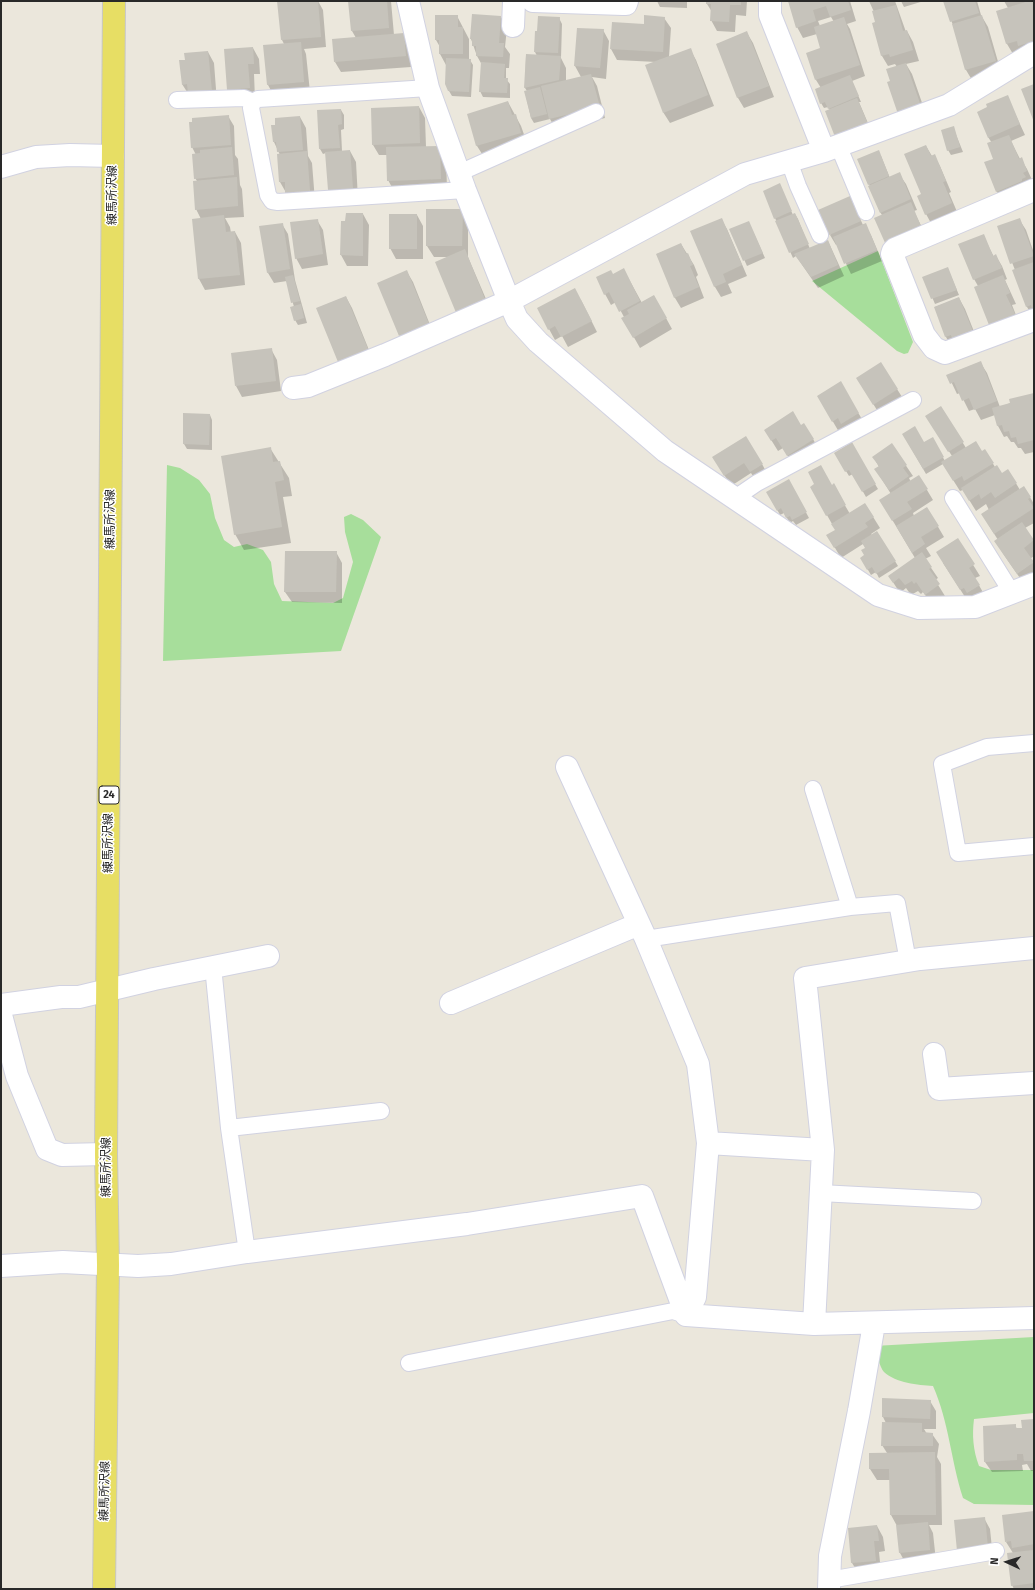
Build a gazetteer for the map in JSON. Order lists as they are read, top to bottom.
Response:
{
  "streets": {
    "main road": ["練馬所沢線", "24"]
  },
  "north": "left"
}
